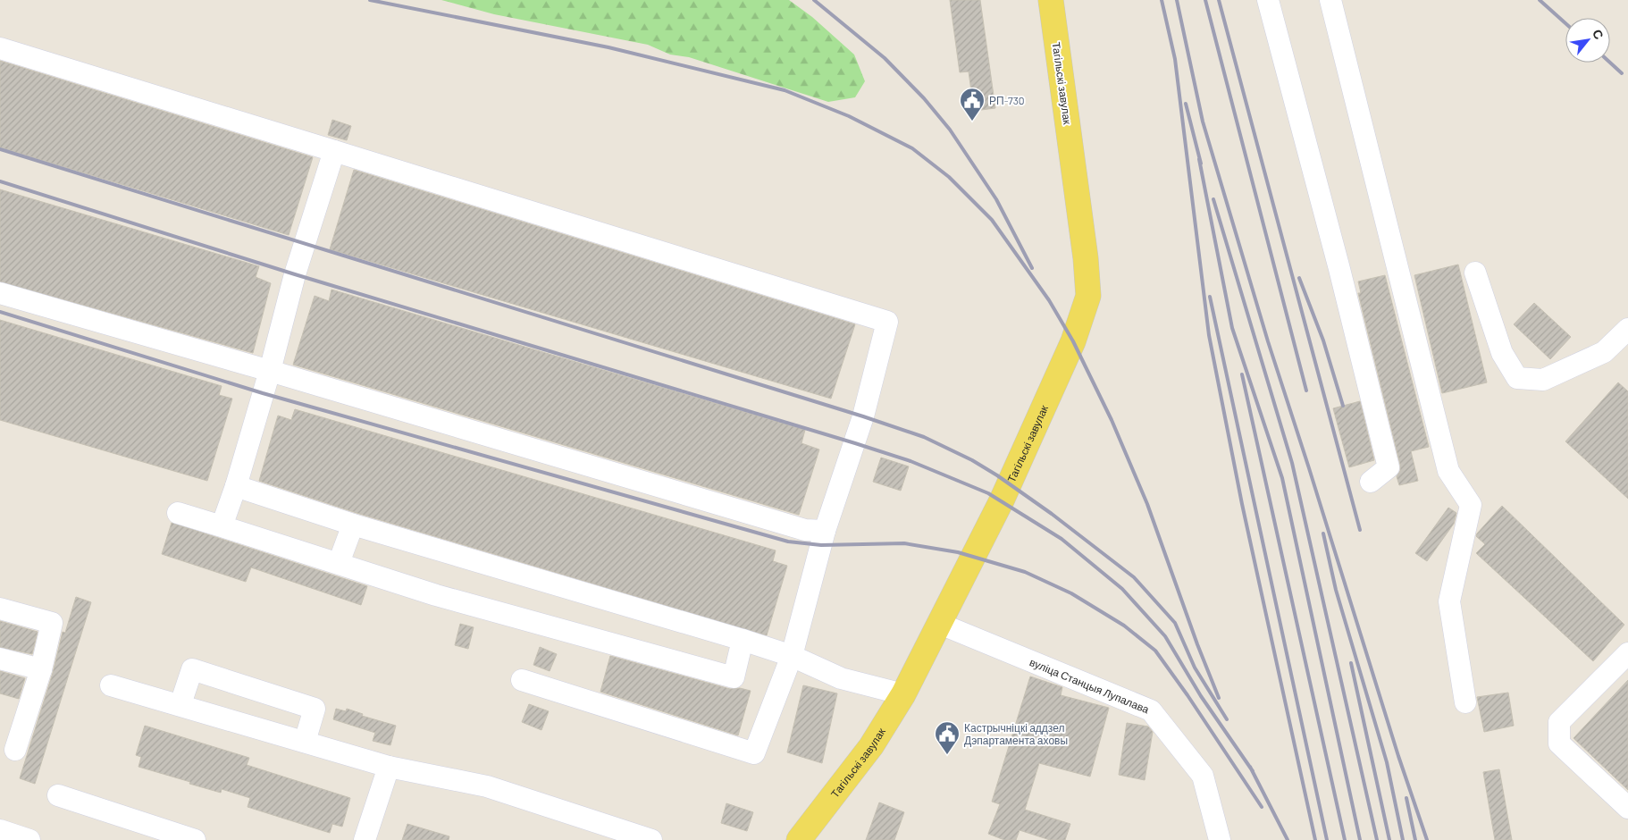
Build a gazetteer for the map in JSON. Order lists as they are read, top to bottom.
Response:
{
  "streets": {
    "main road": ["Тагільскі завулак"],
    "street": ["вуліца Станцыя Лупалава"]
  },
  "crossings": [
    ["Тагільскі завулак", "вуліца Станцыя Лупалава"]
  ],
  "places": {
    "public building": ["РП-730", "Кастрычніцкі аддзел Дэпартамента аховы"]
  },
  "north": "top right"
}
